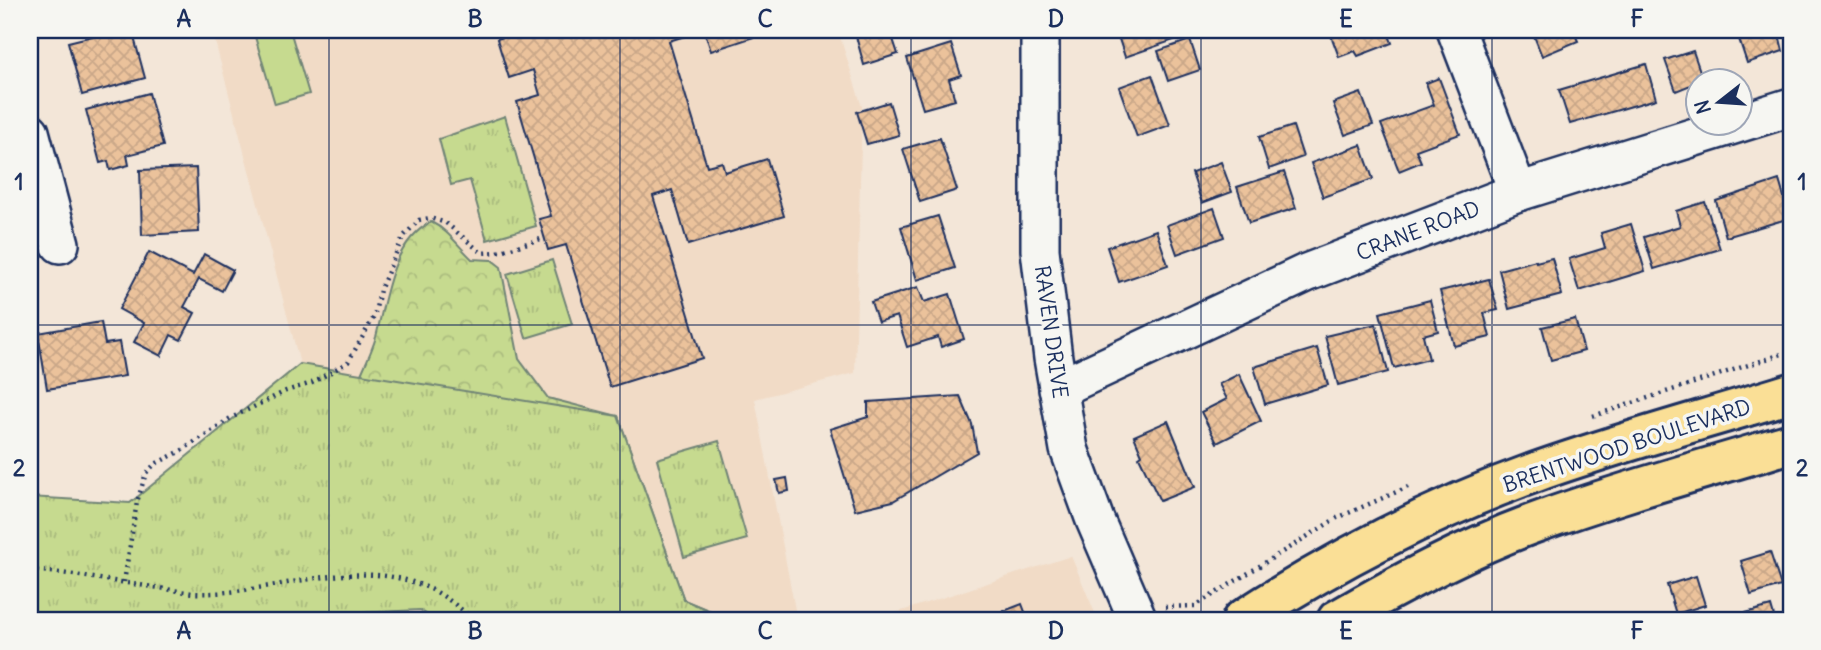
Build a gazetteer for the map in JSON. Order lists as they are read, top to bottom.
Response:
{
  "streets": {
    "main road": ["BRENTWOOD BOULEVARD"],
    "street": ["CRANE ROAD", "RAVEN DRIVE"]
  },
  "crossings": [
    ["CRANE ROAD", "RAVEN DRIVE"]
  ],
  "north": "left",
  "grid": {
    "columns": [
      "A",
      "B",
      "C",
      "D",
      "E",
      "F"
    ],
    "rows": ["1", "2"]
  }
}
